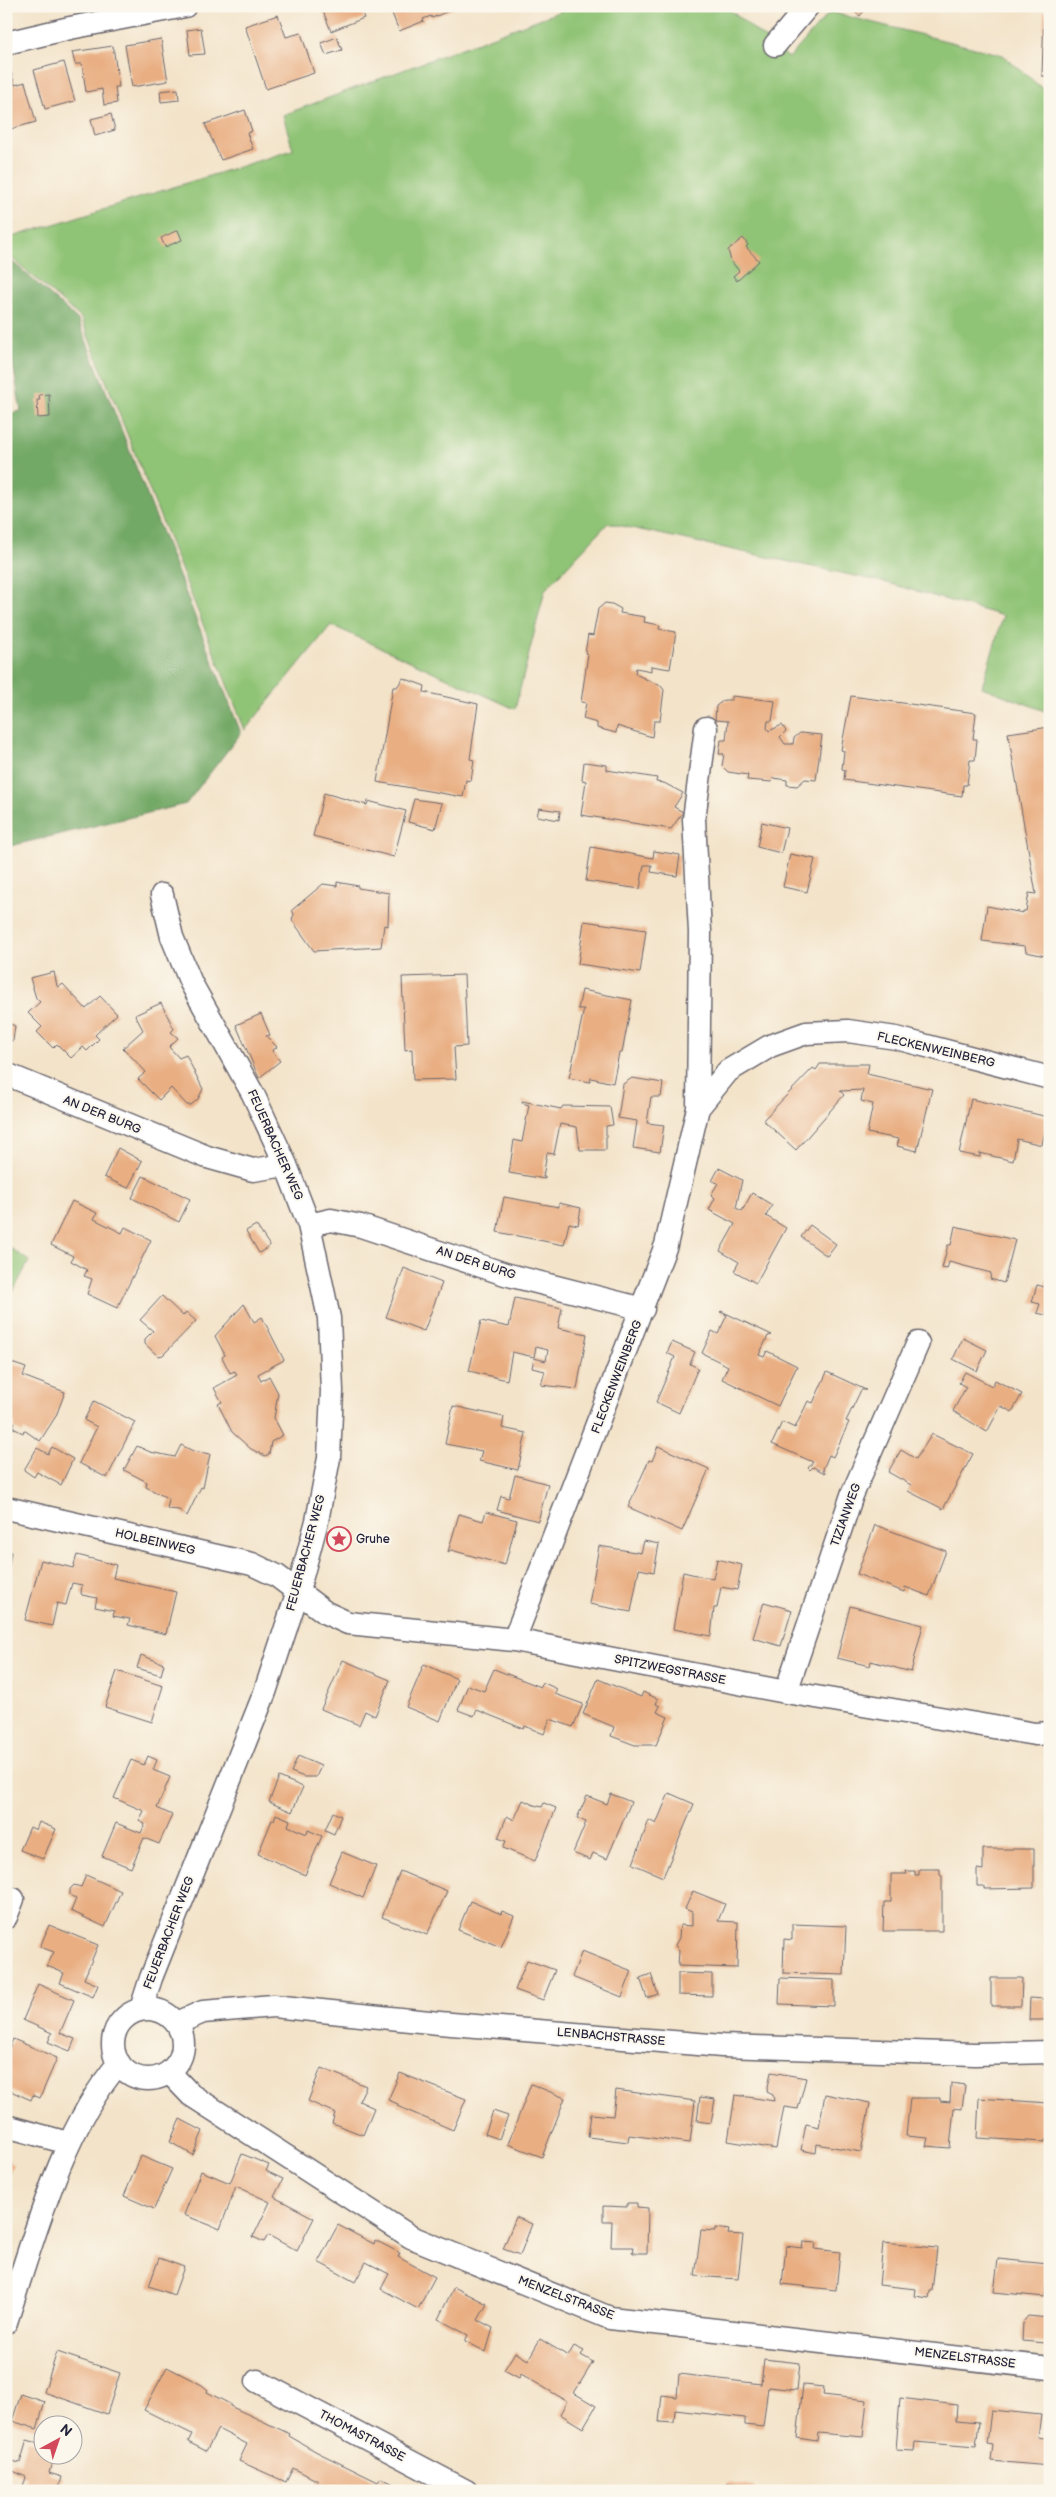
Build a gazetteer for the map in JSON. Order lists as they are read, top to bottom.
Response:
{
  "streets": {
    "street": [
      "FLECKENWEINBERG",
      "AN DER BURG",
      "FEUERBACHER WEG",
      "TIZIANWEG",
      "HOLBEINWEG",
      "SPITZWEGSTRASSE",
      "LENBACHSTRASSE",
      "MENZELSTRASSE",
      "THOMASTRASSE"
    ]
  },
  "crossings": [
    ["FLECKENWEINBERG", "AN DER BURG"],
    ["FLECKENWEINBERG", "SPITZWEGSTRASSE"],
    ["AN DER BURG", "FEUERBACHER WEG"],
    ["FEUERBACHER WEG", "HOLBEINWEG"],
    ["FEUERBACHER WEG", "SPITZWEGSTRASSE"],
    ["FEUERBACHER WEG", "LENBACHSTRASSE"],
    ["FEUERBACHER WEG", "MENZELSTRASSE"],
    ["TIZIANWEG", "SPITZWEGSTRASSE"],
    ["HOLBEINWEG", "SPITZWEGSTRASSE"],
    ["LENBACHSTRASSE", "MENZELSTRASSE"]
  ],
  "places": {
    "place": ["Gruhe"]
  },
  "north": "top right"
}
